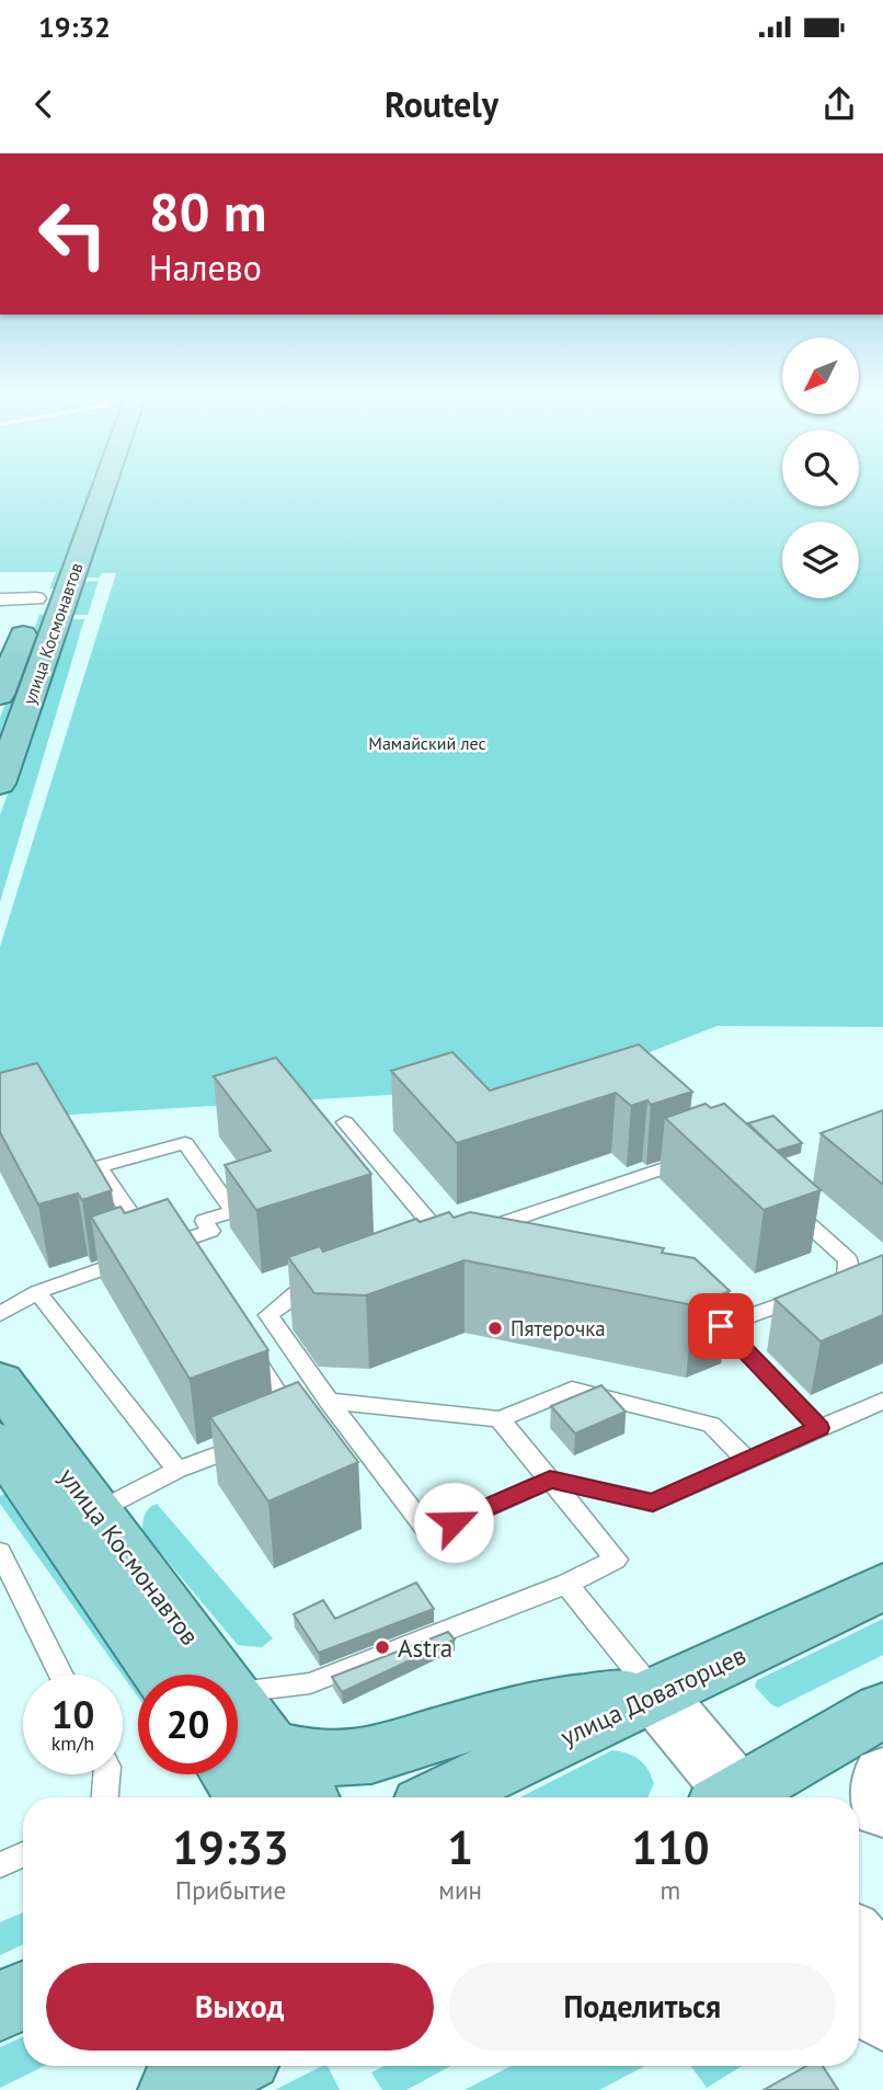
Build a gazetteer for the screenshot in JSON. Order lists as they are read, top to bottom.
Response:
{
  "streets": {
    "main road": ["улица Космонавтов", "улица Доваторцев"]
  },
  "parks": ["Мамайский лес"],
  "places": ["Пятерочка", "Astra"],
  "north": "bottom left",
  "page": {
    "status": "19:32",
    "header": "Routely",
    "turn": ["80 m", "Налево"],
    "speed": "10 km/h",
    "limit": "20",
    "eta": [
      "19:33",
      "Прибытие",
      "1",
      "мин",
      "110",
      "m"
    ],
    "buttons": ["Выход", "Поделиться"]
  }
}
